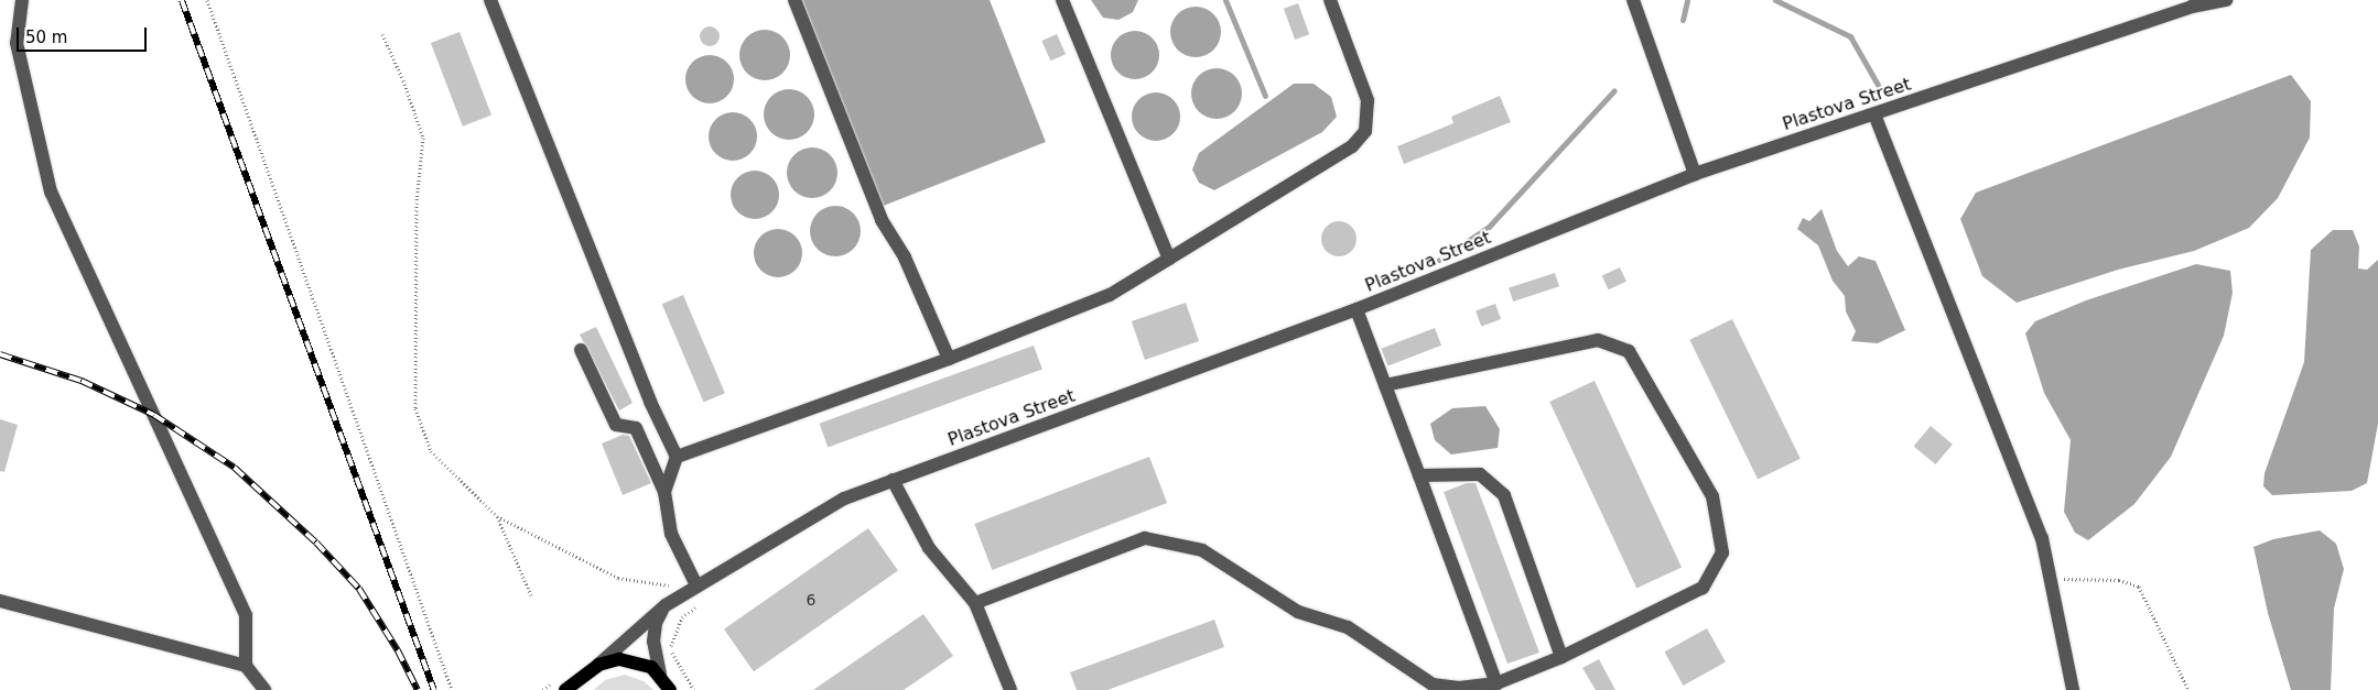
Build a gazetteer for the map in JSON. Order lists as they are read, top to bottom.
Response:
{
  "streets": {
    "street": ["Plastova Street"]
  },
  "house_numbers": ["6"],
  "scale_bar": "50 m"
}
